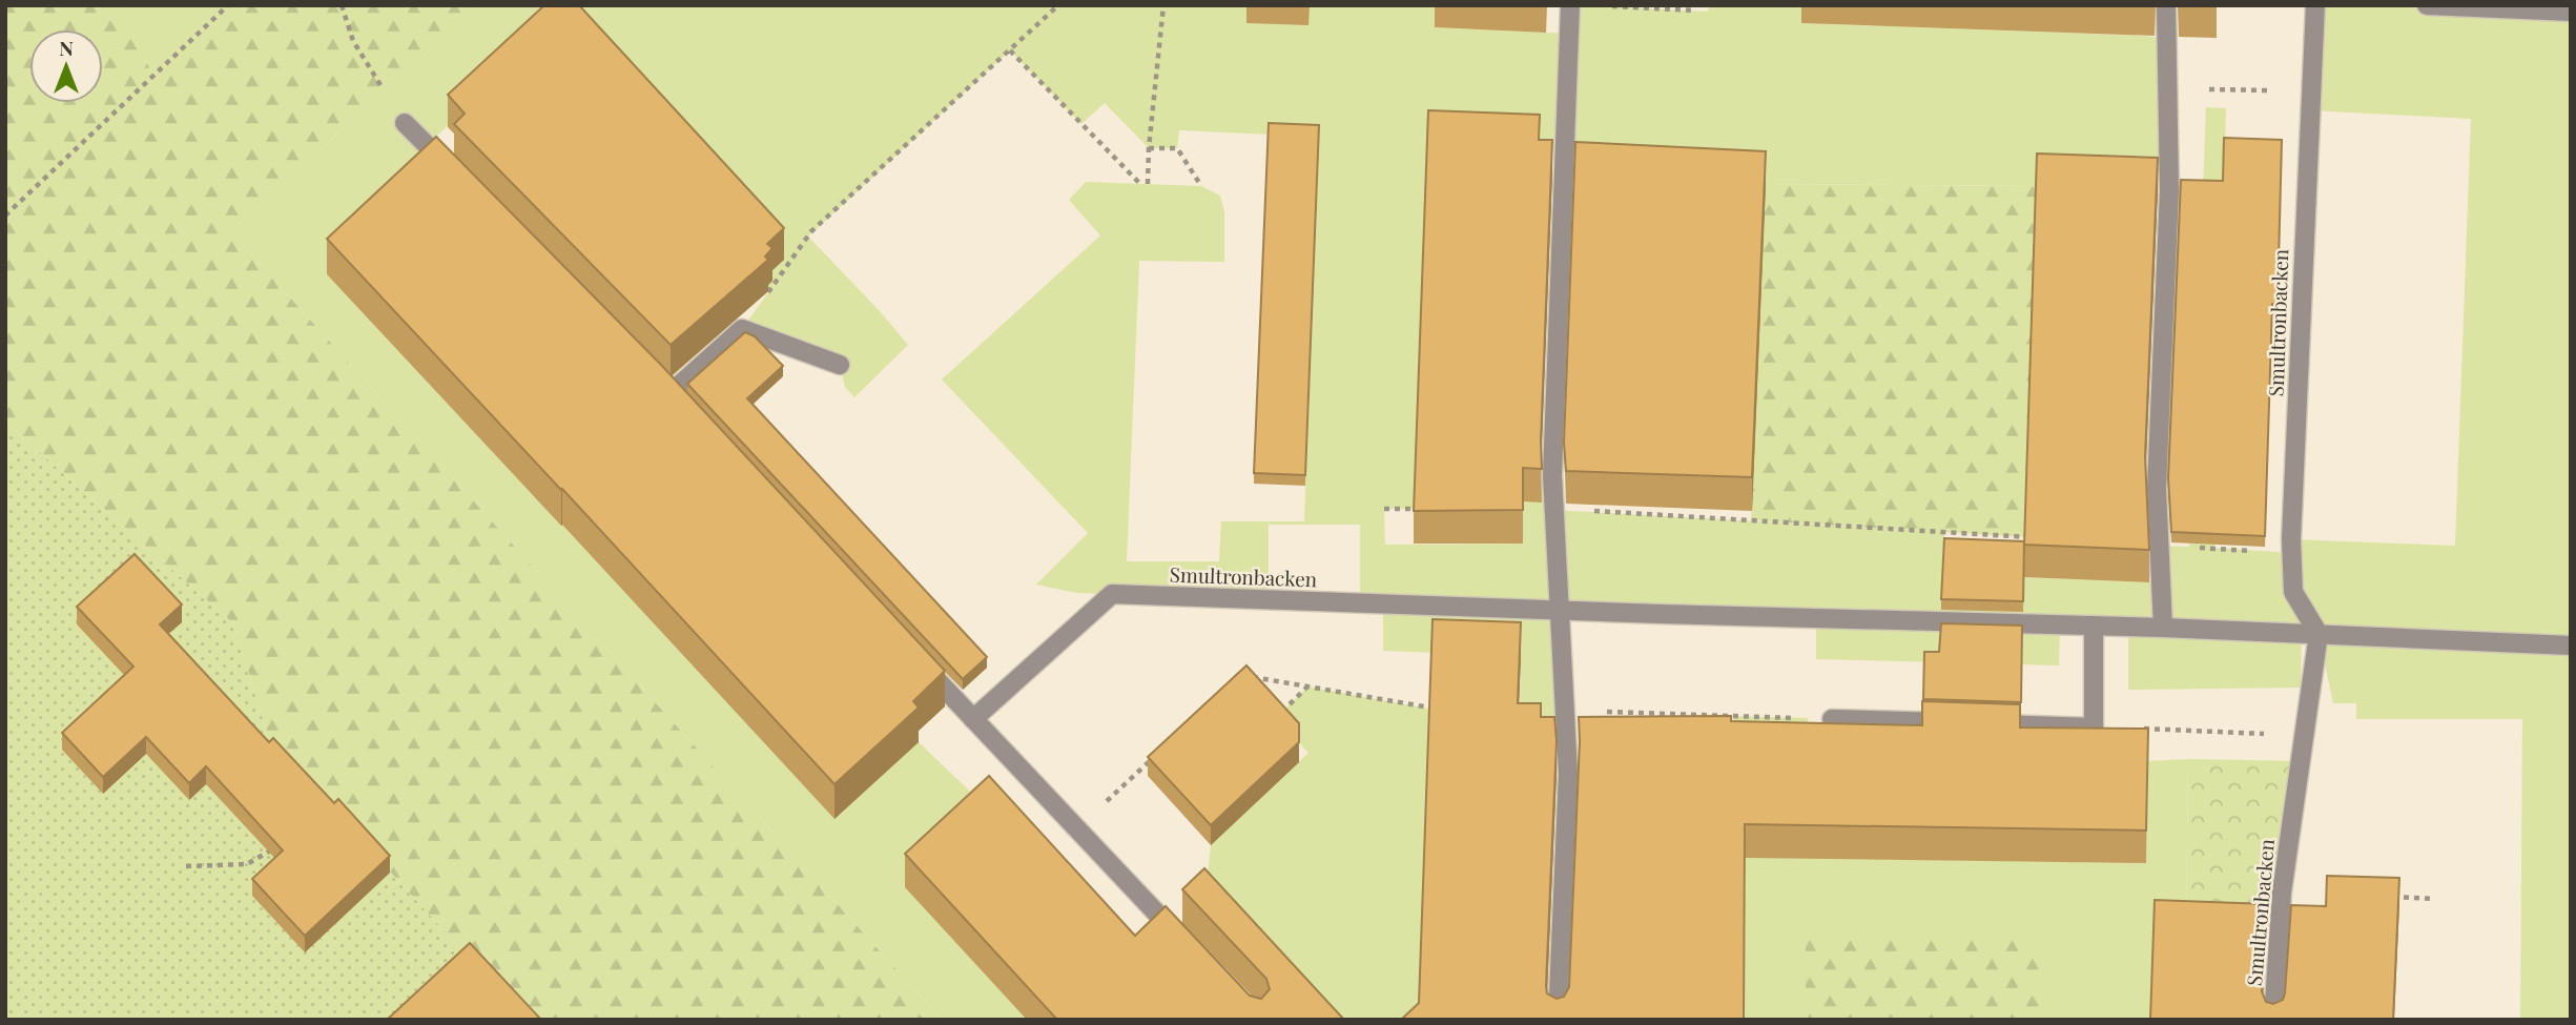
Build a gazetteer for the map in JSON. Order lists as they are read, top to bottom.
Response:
{
  "streets": {
    "street": ["Smultronbacken"]
  },
  "north": "top"
}
